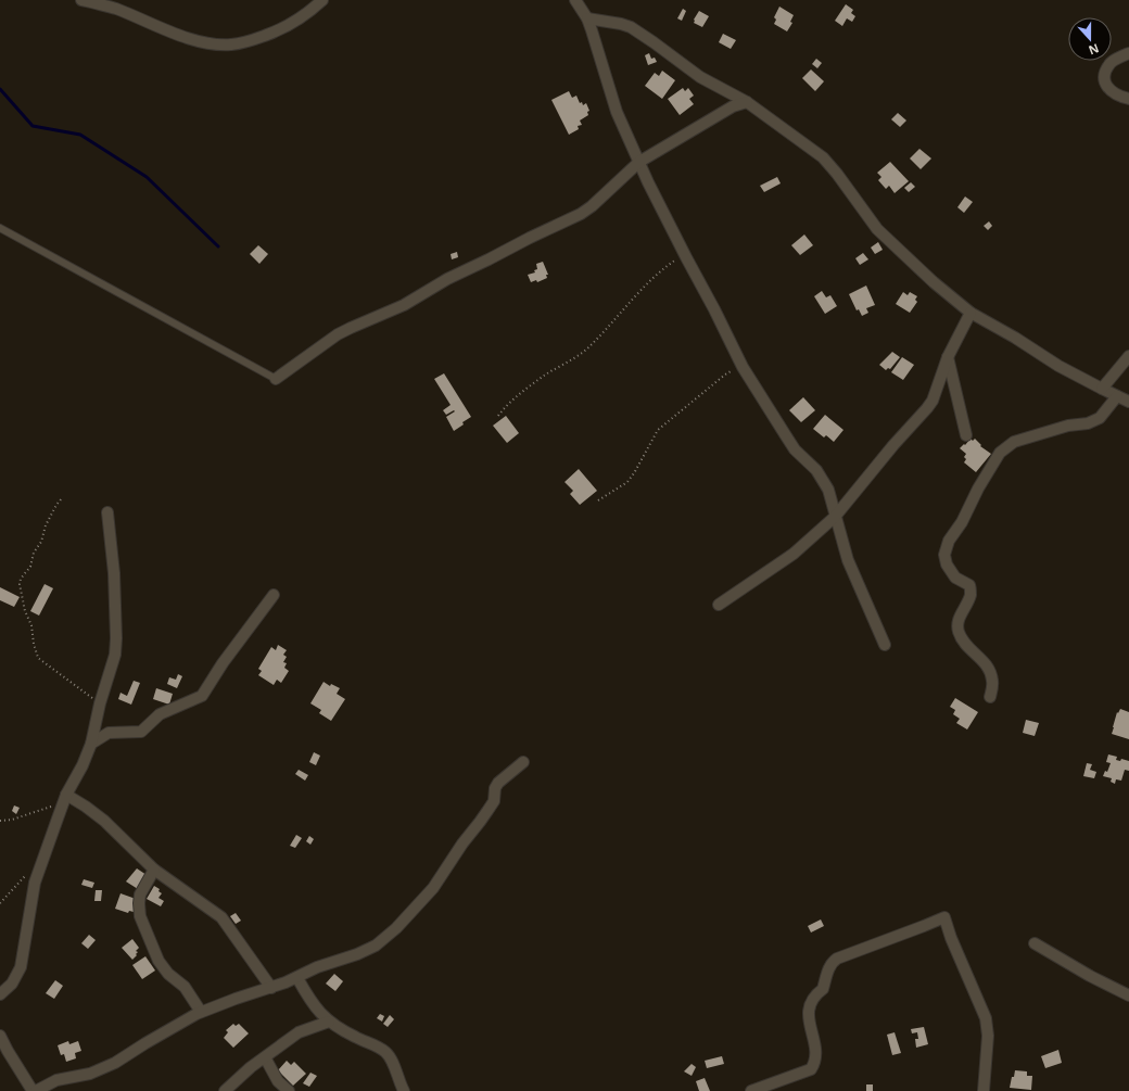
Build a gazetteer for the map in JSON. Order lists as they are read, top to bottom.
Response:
{
  "north": "bottom"
}
